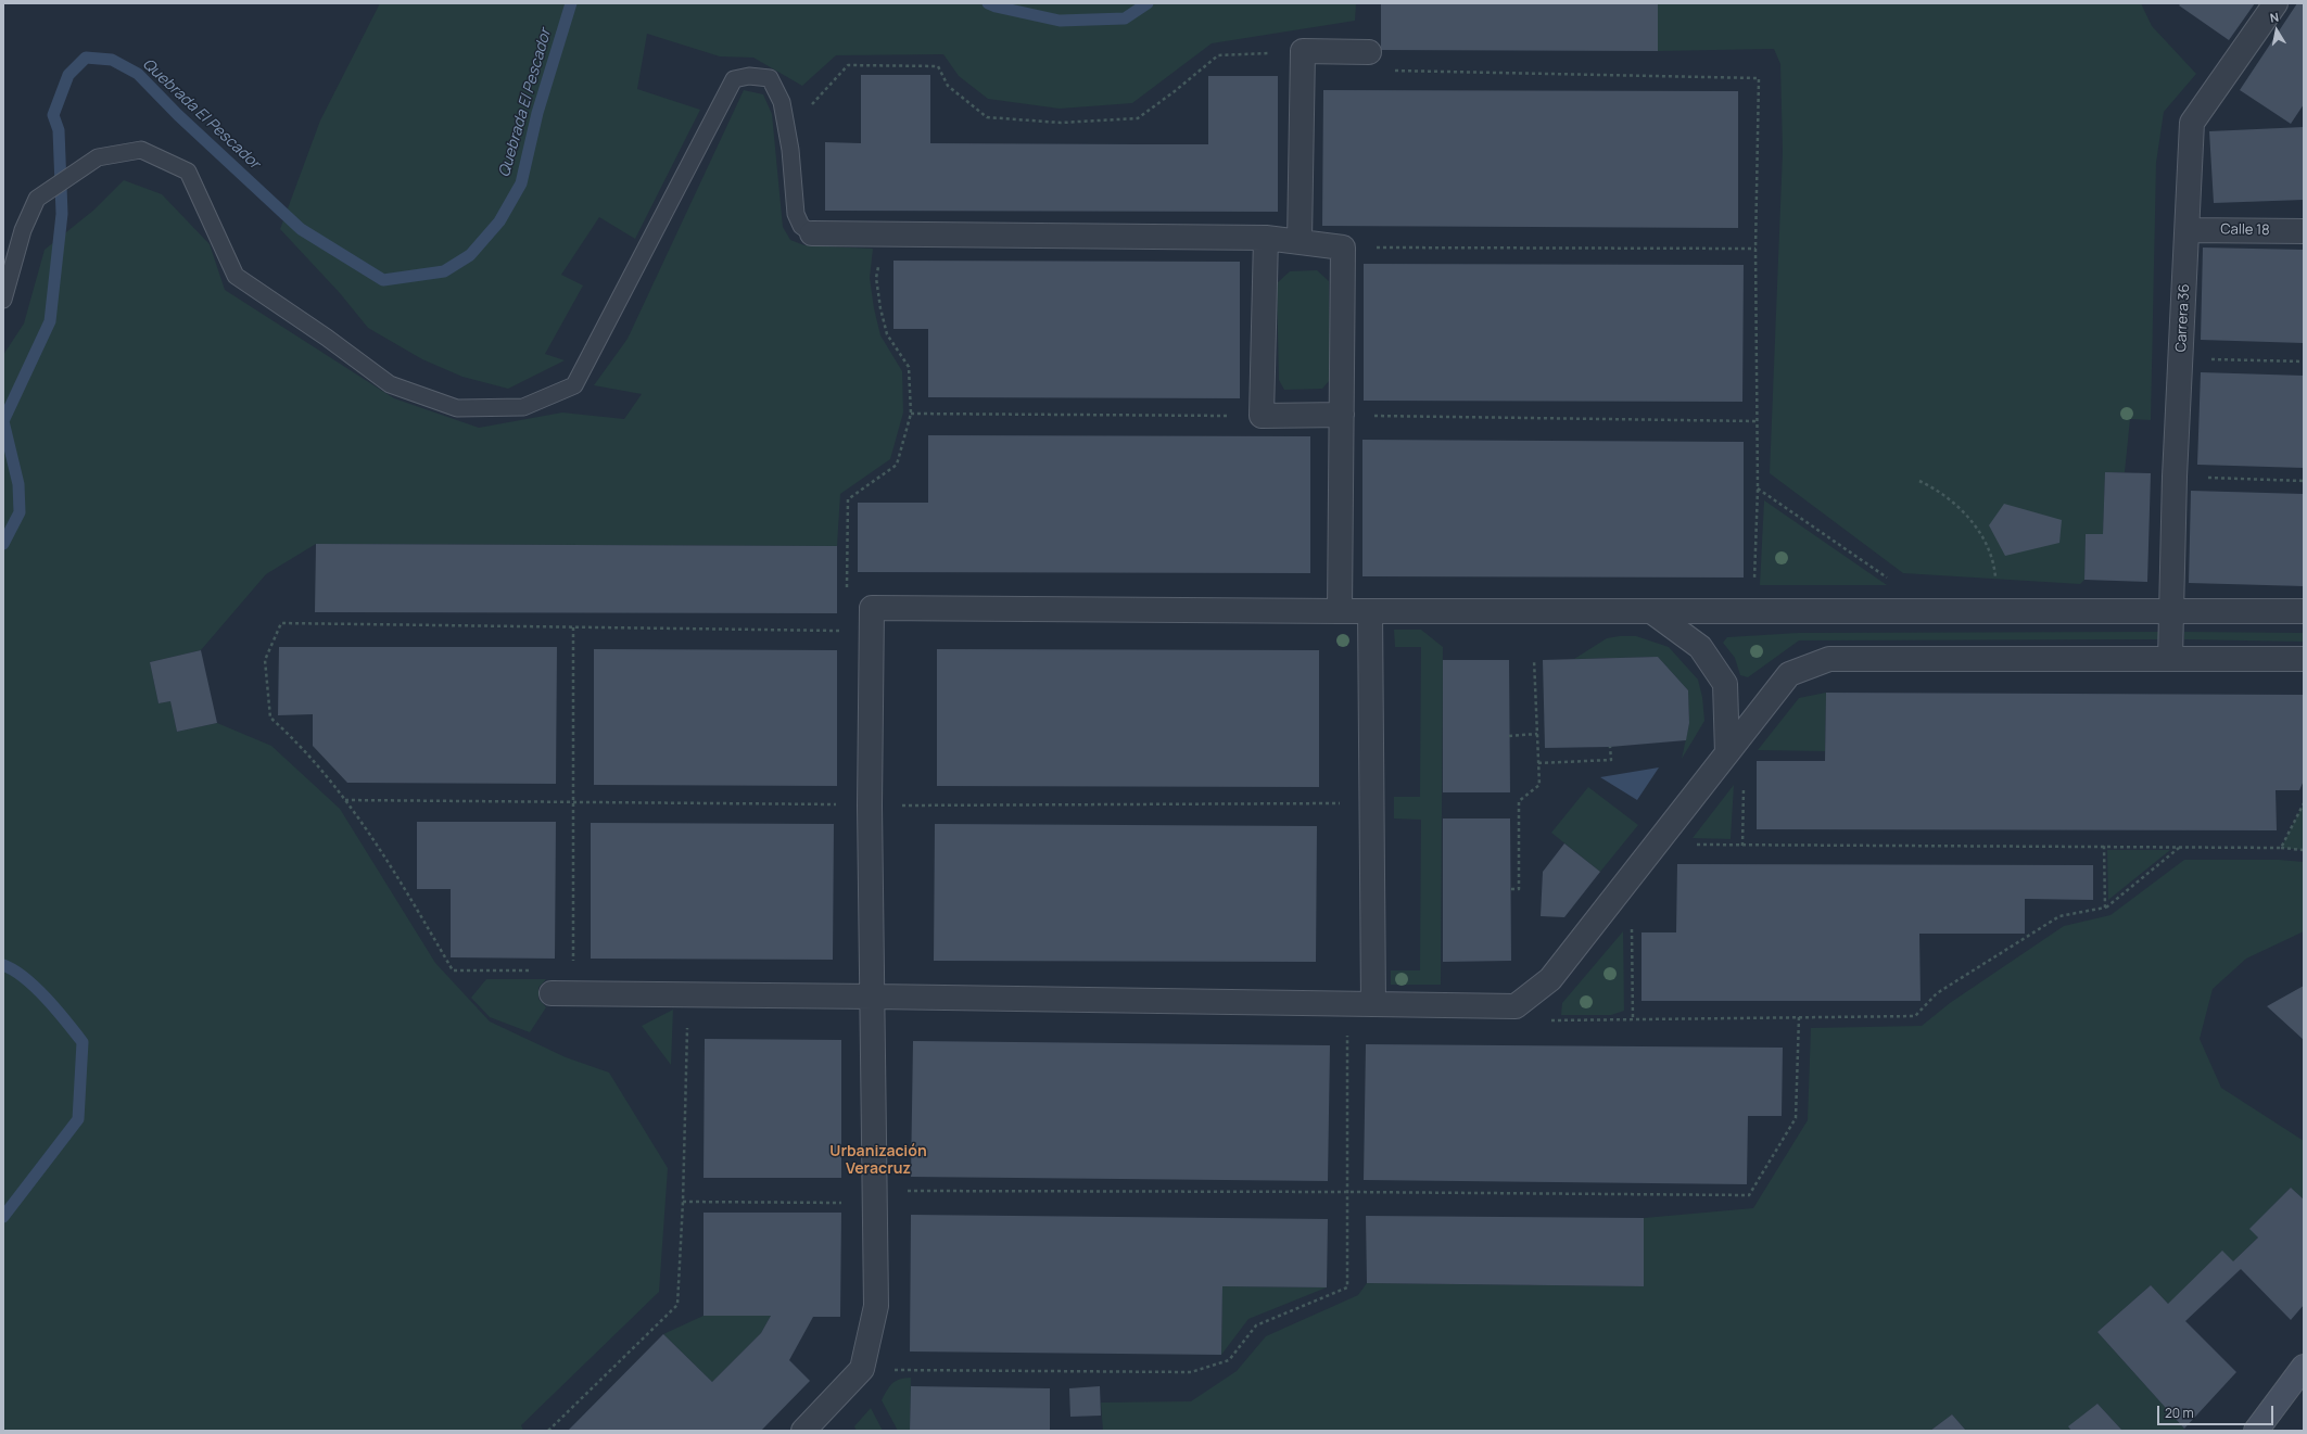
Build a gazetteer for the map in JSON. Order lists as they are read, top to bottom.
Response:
{
  "streets": {
    "street": ["Calle 18", "Carrera 36"]
  },
  "crossings": [
    ["Calle 18", "Carrera 36"]
  ],
  "districts": ["Urbanización Veracruz"],
  "water": ["Quebrada El Pescador"],
  "scale_bar": "20 m",
  "north": "top"
}
